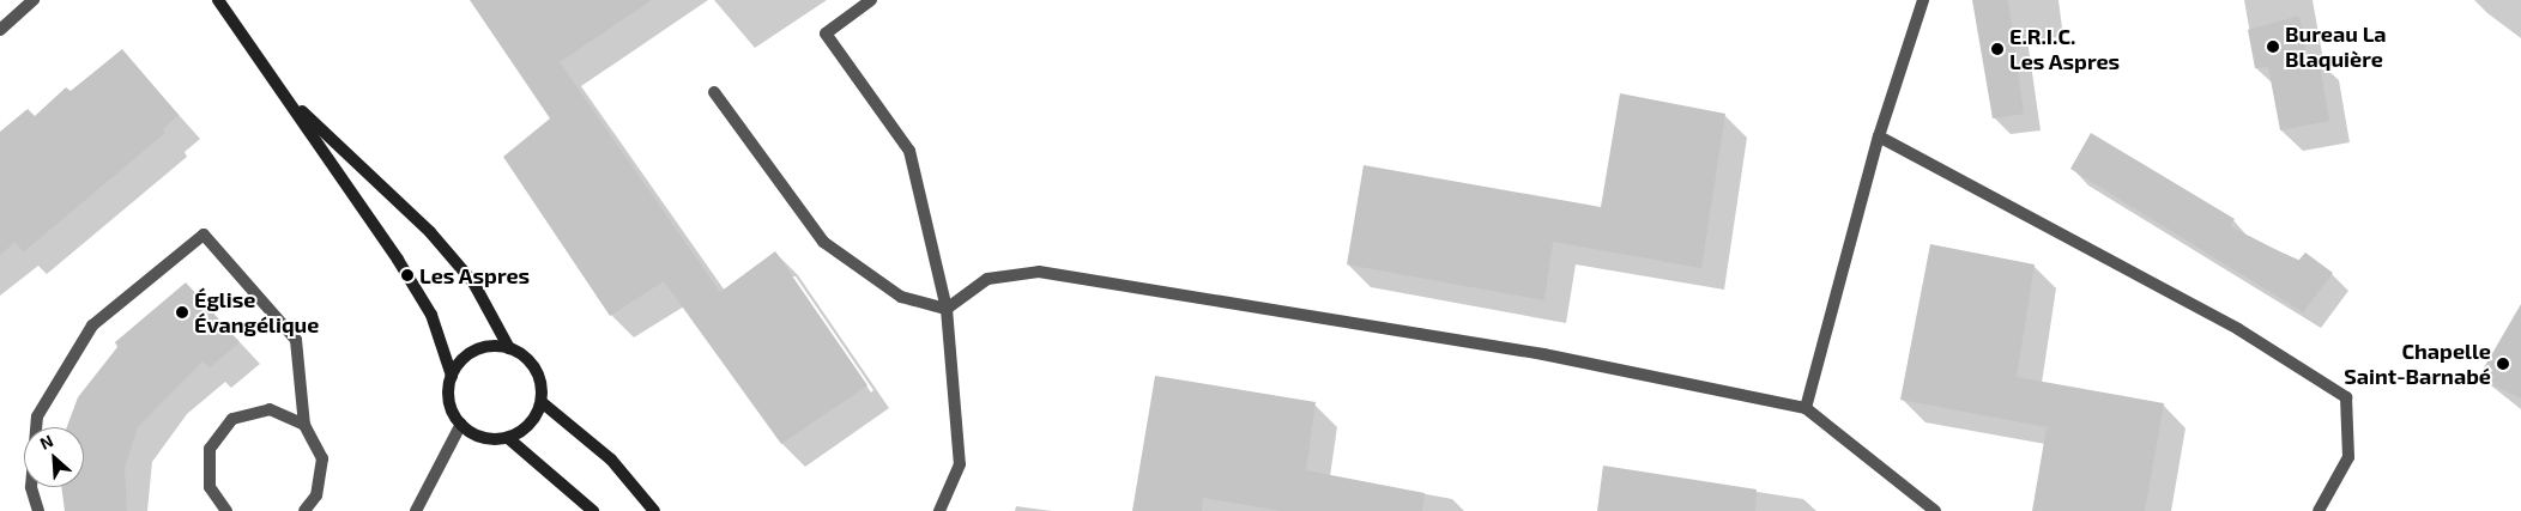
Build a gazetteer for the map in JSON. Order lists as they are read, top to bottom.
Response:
{
  "places": [
    "Bureau La Blaquière",
    "E.R.I.C. Les Aspres",
    "Les Aspres",
    "Église Évangélique",
    "Chapelle Saint-Barnabé"
  ],
  "north": "top left"
}
